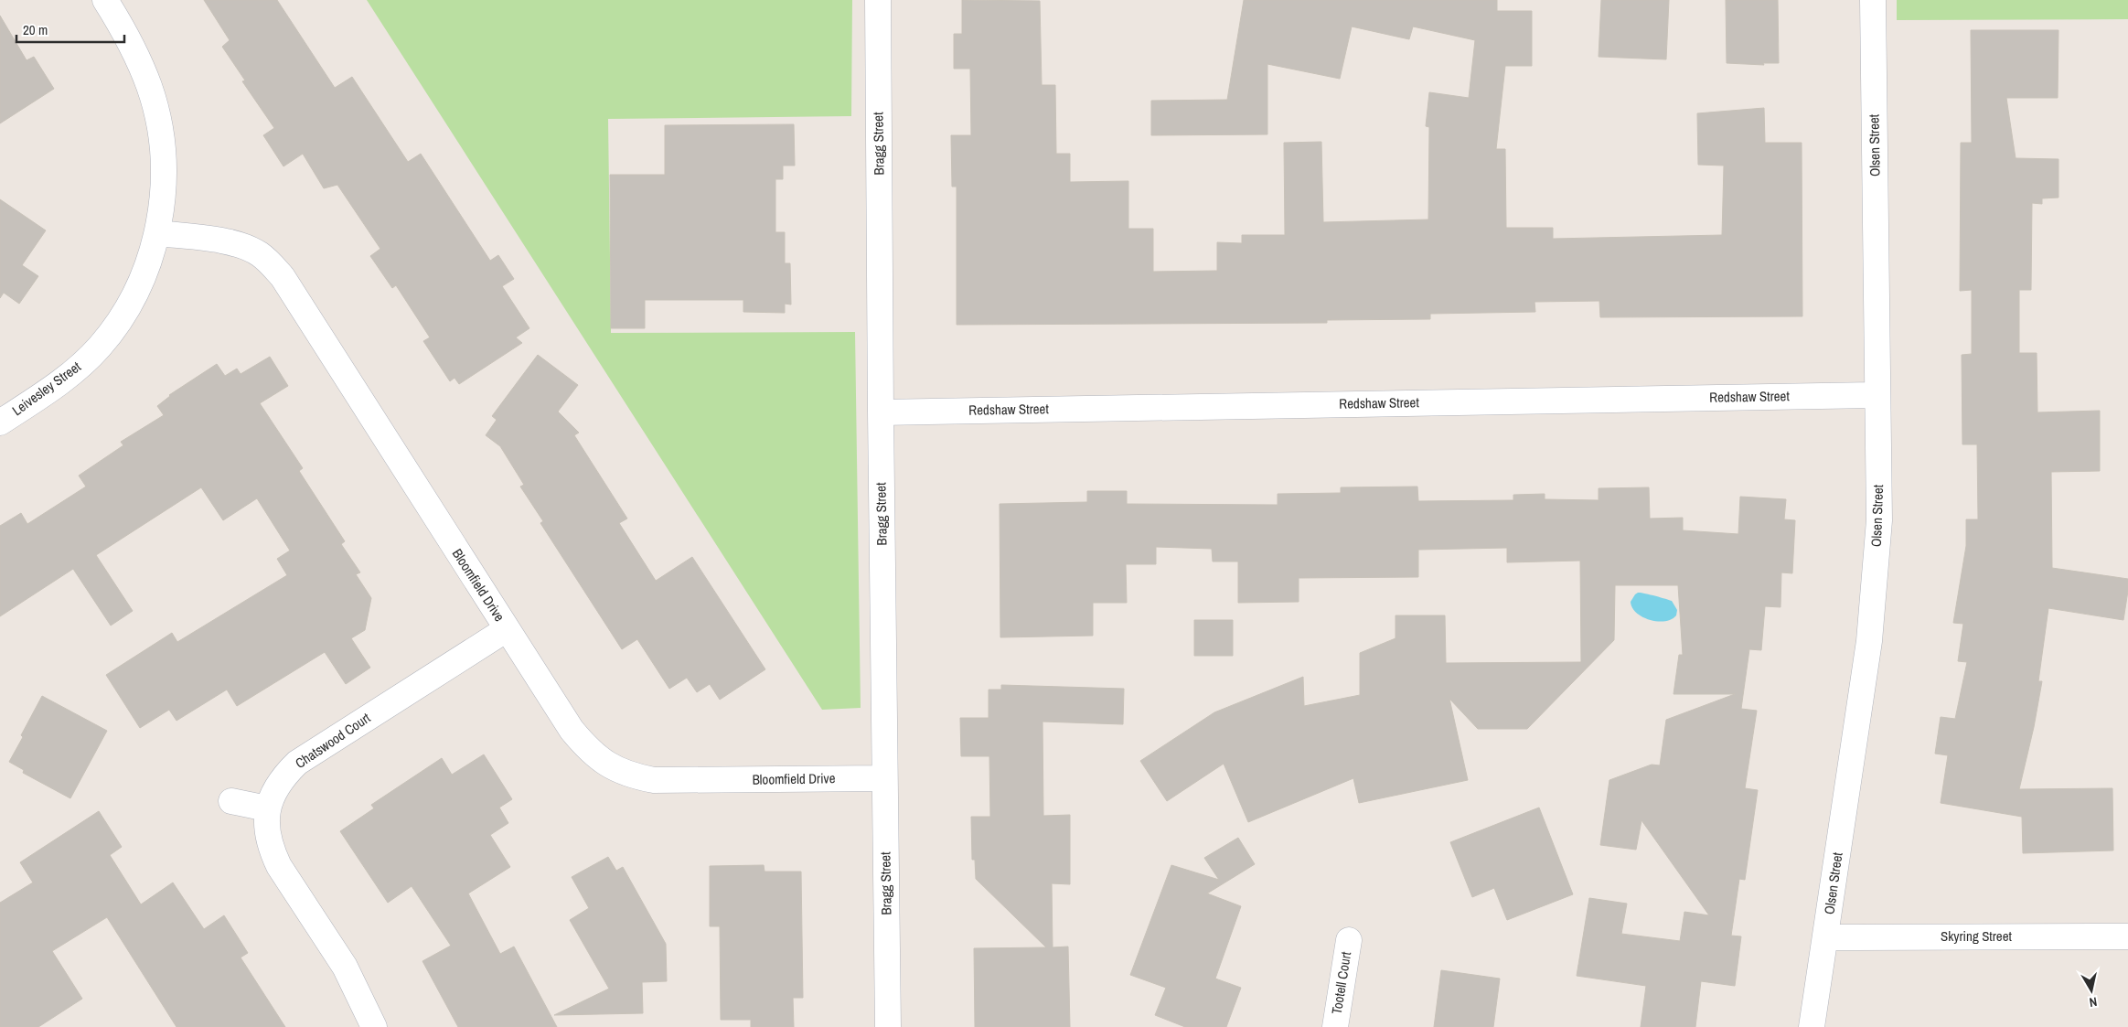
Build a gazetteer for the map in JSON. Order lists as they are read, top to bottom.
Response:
{
  "streets": {
    "street": [
      "Bragg Street",
      "Olsen Street",
      "Leivesley Street",
      "Redshaw Street",
      "Bloomfield Drive",
      "Chatswood Court",
      "Skyring Street",
      "Tootell Court"
    ]
  },
  "crossings": [
    ["Bragg Street", "Redshaw Street"],
    ["Bragg Street", "Bloomfield Drive"],
    ["Olsen Street", "Redshaw Street"],
    ["Olsen Street", "Skyring Street"],
    ["Leivesley Street", "Bloomfield Drive"],
    ["Bloomfield Drive", "Chatswood Court"]
  ],
  "scale_bar": "20 m",
  "north": "bottom"
}
